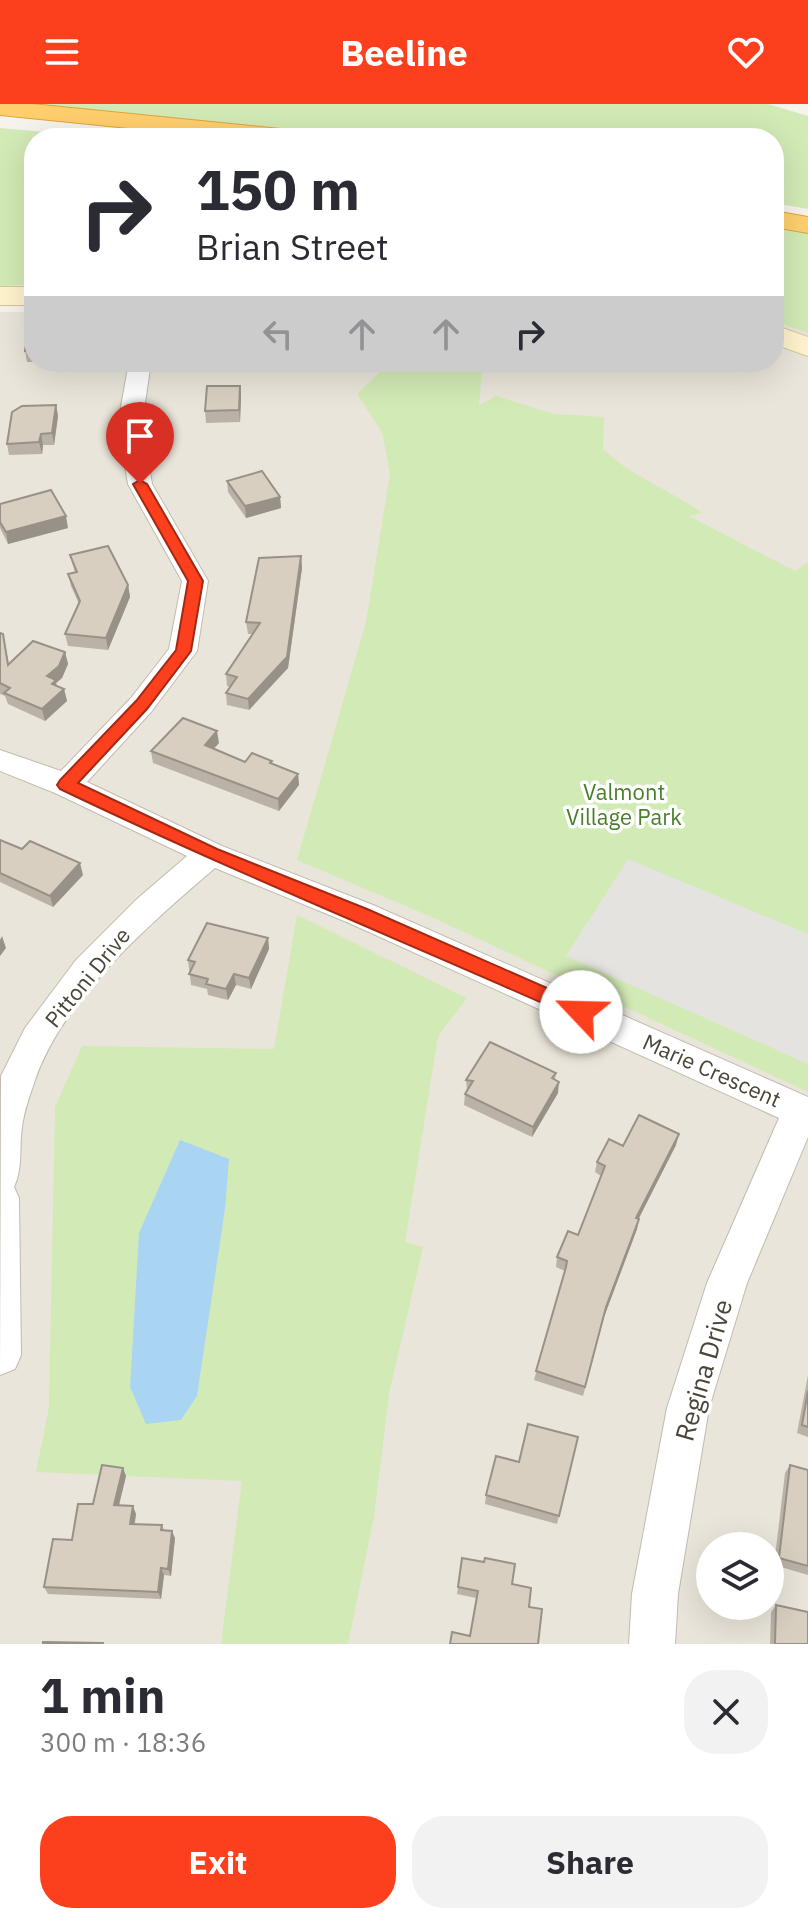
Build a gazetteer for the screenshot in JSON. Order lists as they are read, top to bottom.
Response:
{
  "streets": {
    "street": ["Pittoni Drive", "Marie Crescent", "Regina Drive"]
  },
  "crossings": [
    ["Pittoni Drive", "Marie Crescent"],
    ["Marie Crescent", "Regina Drive"]
  ],
  "parks": ["Valmont Village Park"],
  "page": {
    "header": "Beeline",
    "turn": ["150 m", "Brian Street"],
    "heading": ["1 min", "300 m · 18:36"],
    "buttons": ["Exit", "Share"]
  }
}
